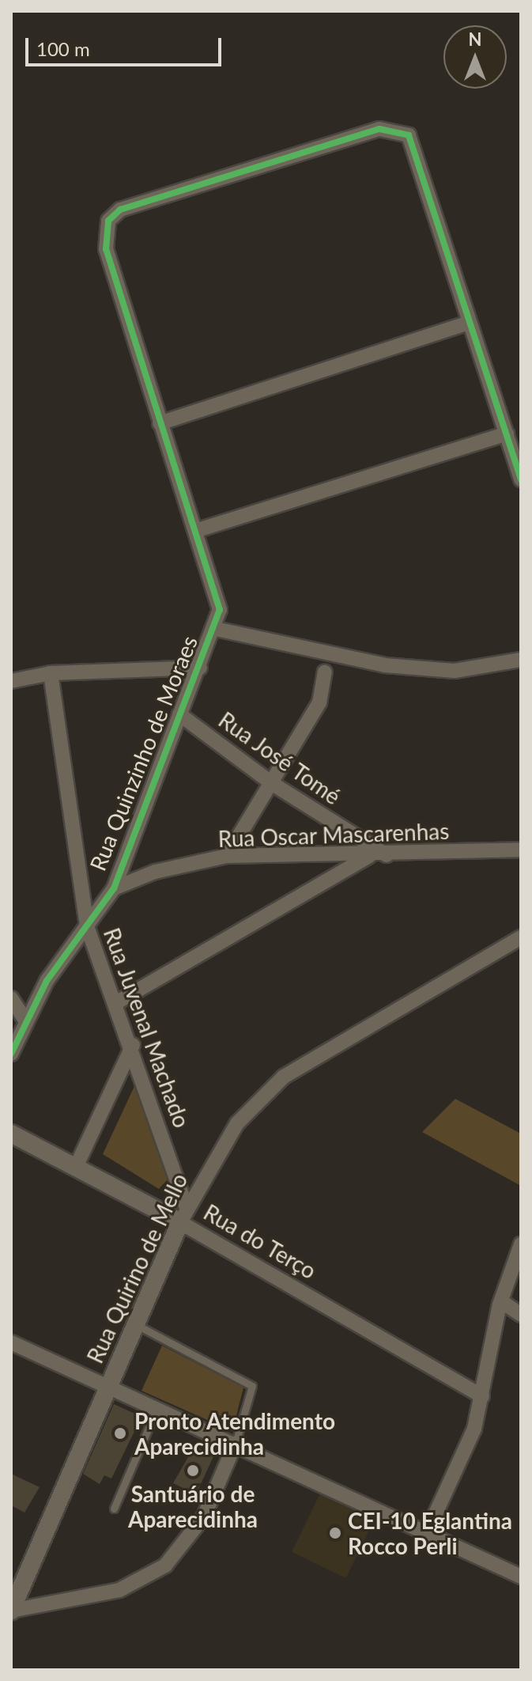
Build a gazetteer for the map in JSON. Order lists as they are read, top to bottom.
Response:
{
  "streets": {
    "street": [
      "Rua Quinzinho de Moraes",
      "Rua José Tomé",
      "Rua Oscar Mascarenhas",
      "Rua Juvenal Machado",
      "Rua do Terço",
      "Rua Quirino de Mello"
    ]
  },
  "crossings": [
    ["Rua Quinzinho de Moraes", "Rua José Tomé"],
    ["Rua Quinzinho de Moraes", "Rua Oscar Mascarenhas"],
    ["Rua Quinzinho de Moraes", "Rua Juvenal Machado"],
    ["Rua José Tomé", "Rua Oscar Mascarenhas"],
    ["Rua Juvenal Machado", "Rua do Terço"],
    ["Rua Juvenal Machado", "Rua Quirino de Mello"],
    ["Rua do Terço", "Rua Quirino de Mello"]
  ],
  "places": ["Pronto Atendimento Aparecidinha", "Santuário de Aparecidinha", "CEI-10 Eglantina Rocco Perli"],
  "scale_bar": "100 m",
  "north": "top"
}
